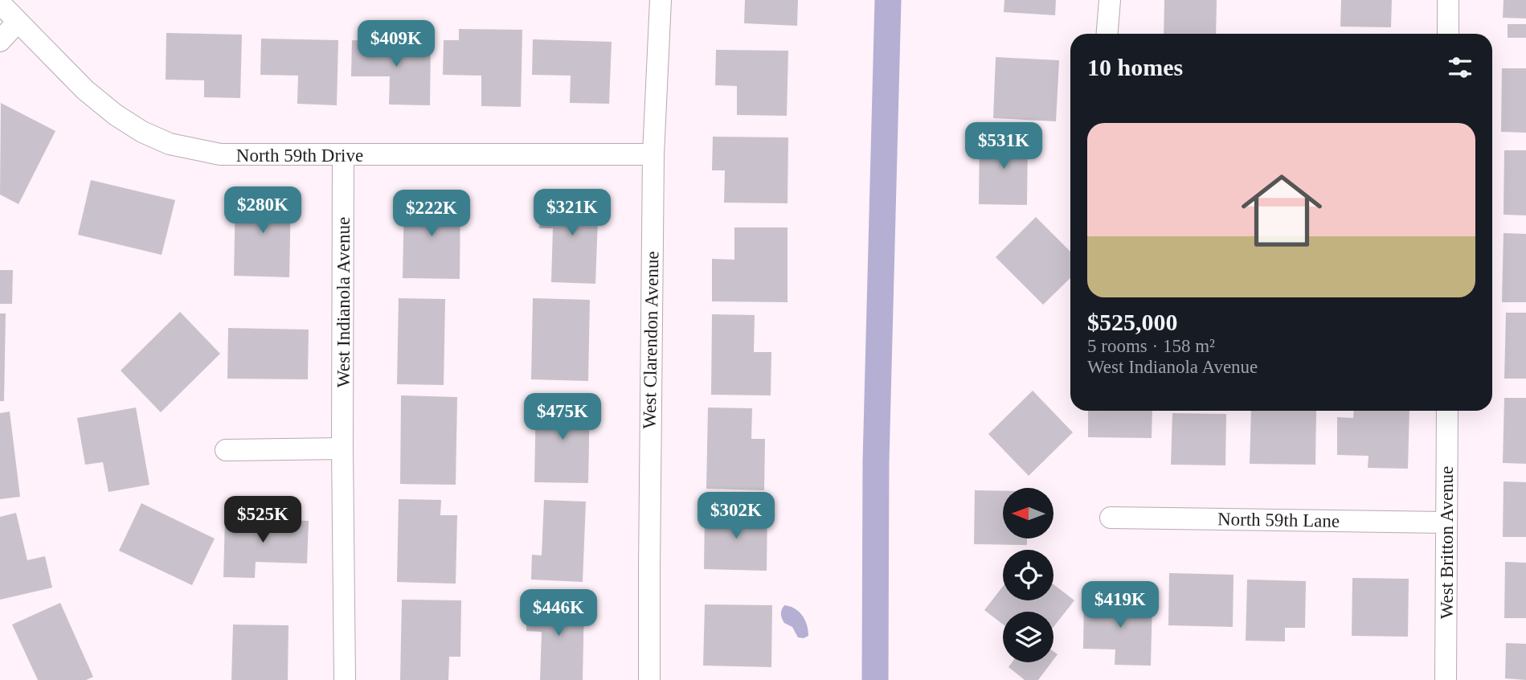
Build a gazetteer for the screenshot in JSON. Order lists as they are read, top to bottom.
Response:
{
  "streets": {
    "street": [
      "North 59th Drive",
      "West Indianola Avenue",
      "West Clarendon Avenue",
      "North 59th Lane",
      "West Britton Avenue"
    ]
  },
  "crossings": [
    ["North 59th Drive", "West Indianola Avenue"],
    ["North 59th Drive", "West Clarendon Avenue"],
    ["North 59th Lane", "West Britton Avenue"]
  ],
  "north": "left",
  "page": {
    "price": [
      "$409K",
      "$531K",
      "$280K",
      "$321K",
      "$222K",
      "$475K",
      "$302K",
      "$525K",
      "$419K",
      "$446K"
    ],
    "heading": "10 homes",
    "list": [
      {
        "name": "$525,000",
        "note": "5 rooms · 158 m² · West Indianola Avenue"
      }
    ]
  }
}
